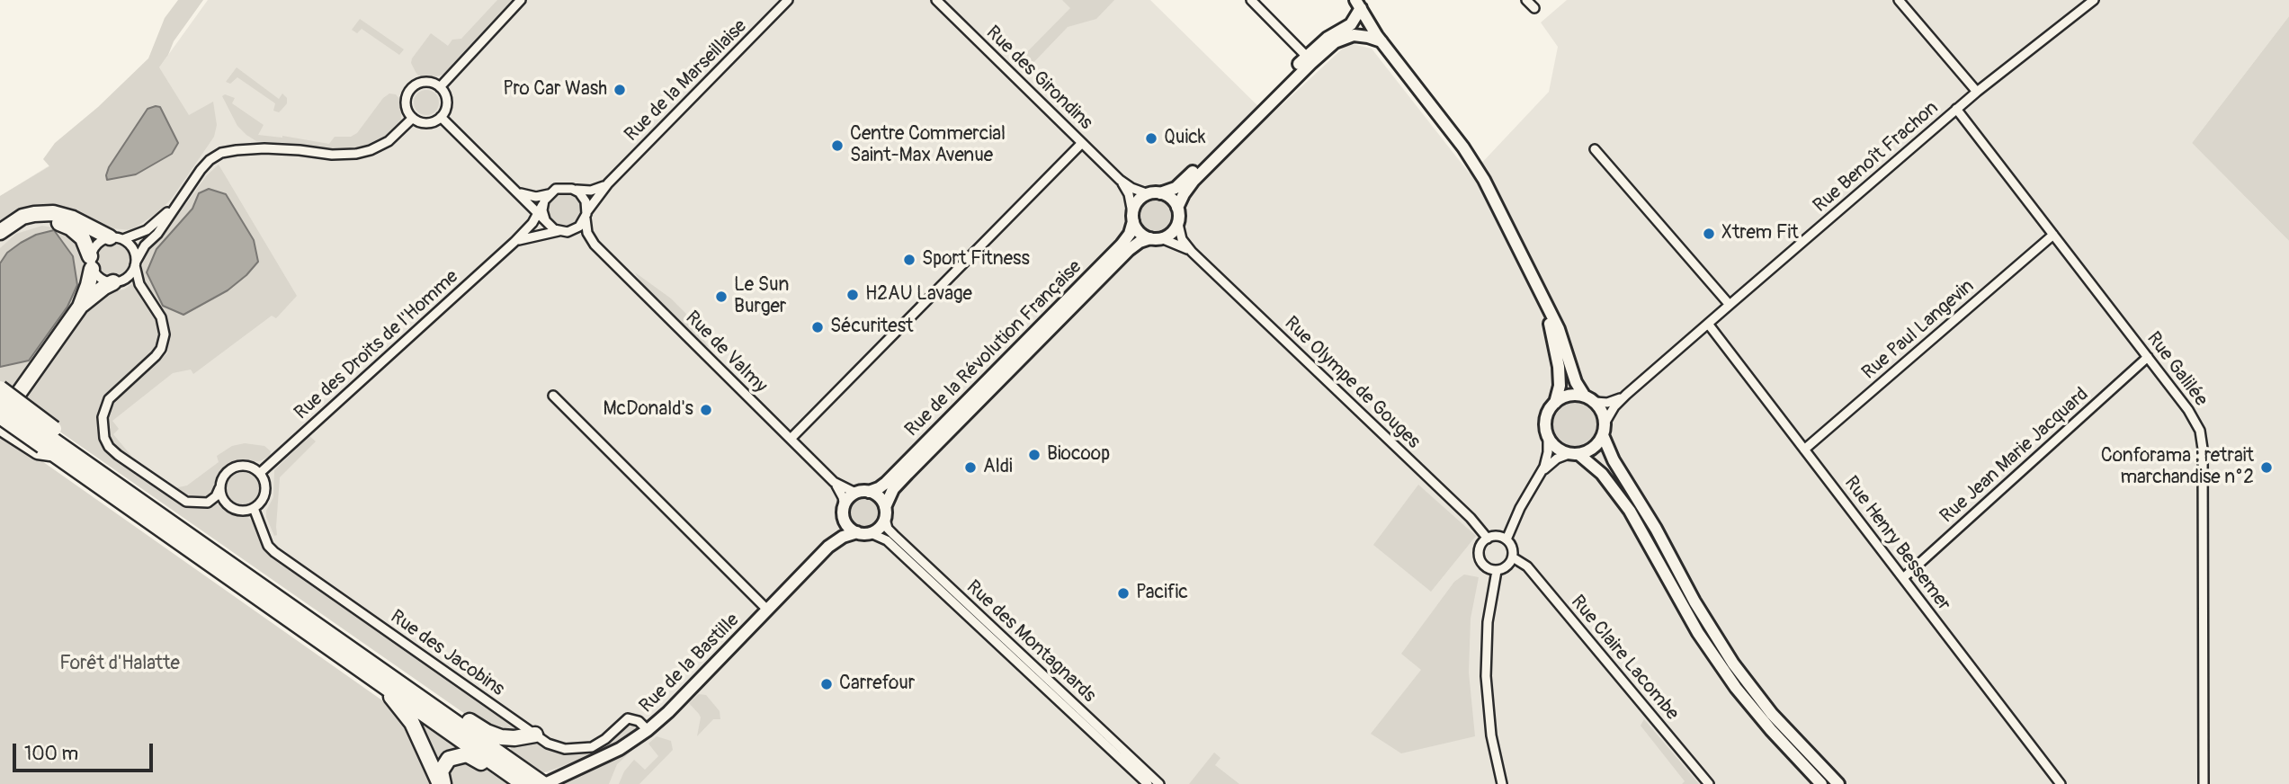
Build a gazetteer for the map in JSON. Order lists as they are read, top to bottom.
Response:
{
  "streets": {
    "street": [
      "Rue des Girondins",
      "Rue de la Marseillaise",
      "Rue Benoît Frachon",
      "Rue Paul Langevin",
      "Rue des Droits de l'Homme",
      "Rue de la Révolution Française",
      "Rue de Valmy",
      "Rue Galilée",
      "Rue Olympe de Gouges",
      "Rue Jean Marie Jacquard",
      "Rue Henry Bessemer",
      "Rue des Montagnards",
      "Rue des Jacobins",
      "Rue Claire Lacombe",
      "Rue de la Bastille"
    ]
  },
  "crossings": [
    ["Rue des Girondins", "Rue de la Révolution Française"],
    ["Rue des Girondins", "Rue Olympe de Gouges"],
    ["Rue de la Marseillaise", "Rue des Droits de l'Homme"],
    ["Rue de la Marseillaise", "Rue de Valmy"],
    ["Rue Benoît Frachon", "Rue Galilée"],
    ["Rue Benoît Frachon", "Rue Henry Bessemer"],
    ["Rue Paul Langevin", "Rue Galilée"],
    ["Rue Paul Langevin", "Rue Henry Bessemer"],
    ["Rue des Droits de l'Homme", "Rue de Valmy"],
    ["Rue des Droits de l'Homme", "Rue des Jacobins"],
    ["Rue de la Révolution Française", "Rue de Valmy"],
    ["Rue de la Révolution Française", "Rue Olympe de Gouges"],
    ["Rue de la Révolution Française", "Rue des Montagnards"],
    ["Rue de la Révolution Française", "Rue de la Bastille"],
    ["Rue de Valmy", "Rue des Montagnards"],
    ["Rue de Valmy", "Rue de la Bastille"],
    ["Rue Galilée", "Rue Jean Marie Jacquard"],
    ["Rue Olympe de Gouges", "Rue Claire Lacombe"],
    ["Rue Jean Marie Jacquard", "Rue Henry Bessemer"],
    ["Rue des Montagnards", "Rue de la Bastille"],
    ["Rue des Jacobins", "Rue de la Bastille"]
  ],
  "parks": ["Forêt d'Halatte"],
  "places": [
    "Pro Car Wash",
    "Quick",
    "Centre Commercial Saint-Max Avenue",
    "Xtrem Fit",
    "Sport Fitness",
    "H2AU Lavage",
    "Le Sun Burger",
    "Sécuritest",
    "McDonald's",
    "Biocoop",
    "Aldi",
    "Conforama : retrait marchandise n°2",
    "Pacific",
    "Carrefour"
  ],
  "scale_bar": "100 m"
}
